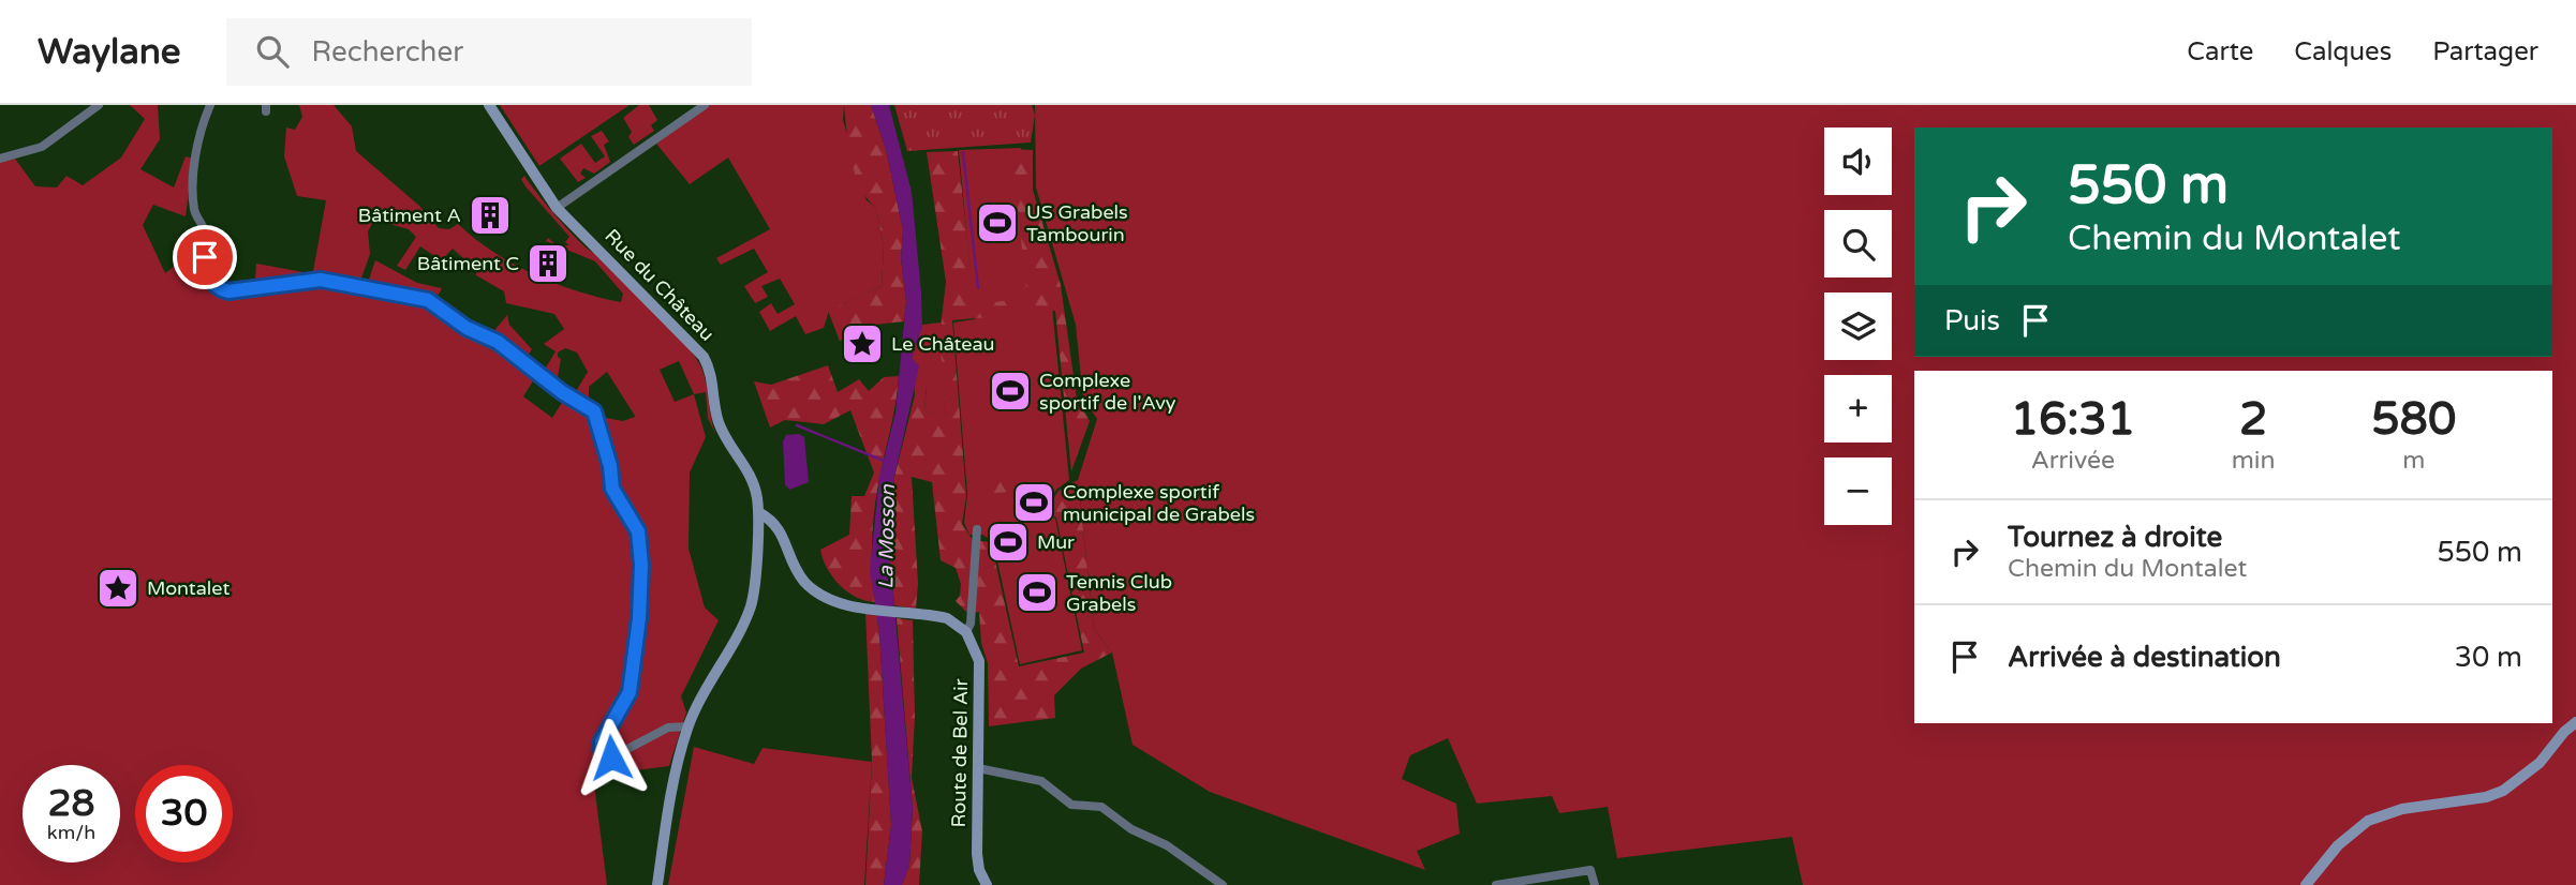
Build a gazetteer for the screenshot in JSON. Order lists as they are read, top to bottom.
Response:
{
  "streets": {
    "street": ["Rue du Château", "Route de Bel Air"]
  },
  "water": ["La Mosson"],
  "places": {
    "building": ["Bâtiment A", "Bâtiment C"],
    "sports": [
      "US Grabels Tambourin",
      "Complexe sportif de l'Avy",
      "Complexe sportif municipal de Grabels",
      "Mur",
      "Tennis Club Grabels"
    ],
    "place": ["Le Château", "Montalet"]
  },
  "page": {
    "header": "Waylane",
    "search": "Rechercher",
    "nav": ["Carte", "Calques", "Partager"],
    "map_buttons": ["+", "−"],
    "turn": ["550 m", "Chemin du Montalet"],
    "then": "Puis",
    "eta": [
      "16:31",
      "Arrivée",
      "2",
      "min",
      "580",
      "m"
    ],
    "list": [
      {
        "name": "Tournez à droite",
        "note": "Chemin du Montalet",
        "value": "550 m"
      },
      {
        "name": "Arrivée à destination",
        "value": "30 m"
      }
    ],
    "speed": "28 km/h",
    "limit": "30"
  }
}
